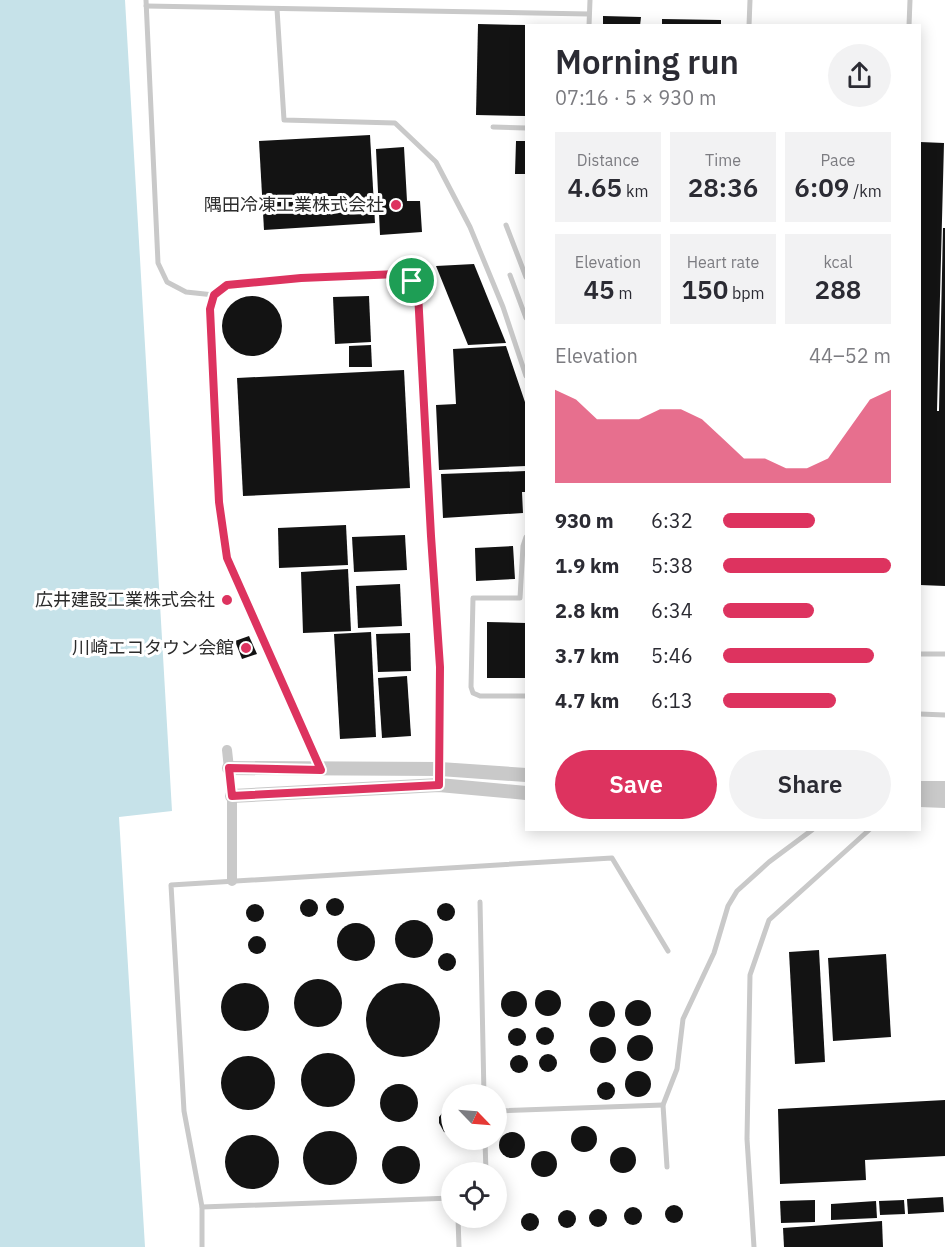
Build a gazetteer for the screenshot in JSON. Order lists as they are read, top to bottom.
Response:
{
  "places": ["隅田冷凍工業株式会社", "広井建設工業株式会社", "川崎エコタウン会館"],
  "north": "bottom right",
  "page": {
    "heading": ["Morning run", "07:16 · 5 × 930 m"],
    "stats": [
      ["Distance", "4.65 km"],
      ["Time", "28:36"],
      ["Pace", "6:09 /km"],
      ["Elevation", "45 m"],
      ["Heart rate", "150 bpm"],
      ["kcal", "288"]
    ],
    "chart": ["Elevation", "44–52 m"],
    "list": [
      {
        "name": "930 m",
        "note": "6:32"
      },
      {
        "name": "1.9 km",
        "note": "5:38"
      },
      {
        "name": "2.8 km",
        "note": "6:34"
      },
      {
        "name": "3.7 km",
        "note": "5:46"
      },
      {
        "name": "4.7 km",
        "note": "6:13"
      }
    ],
    "buttons": ["Save", "Share"]
  }
}
